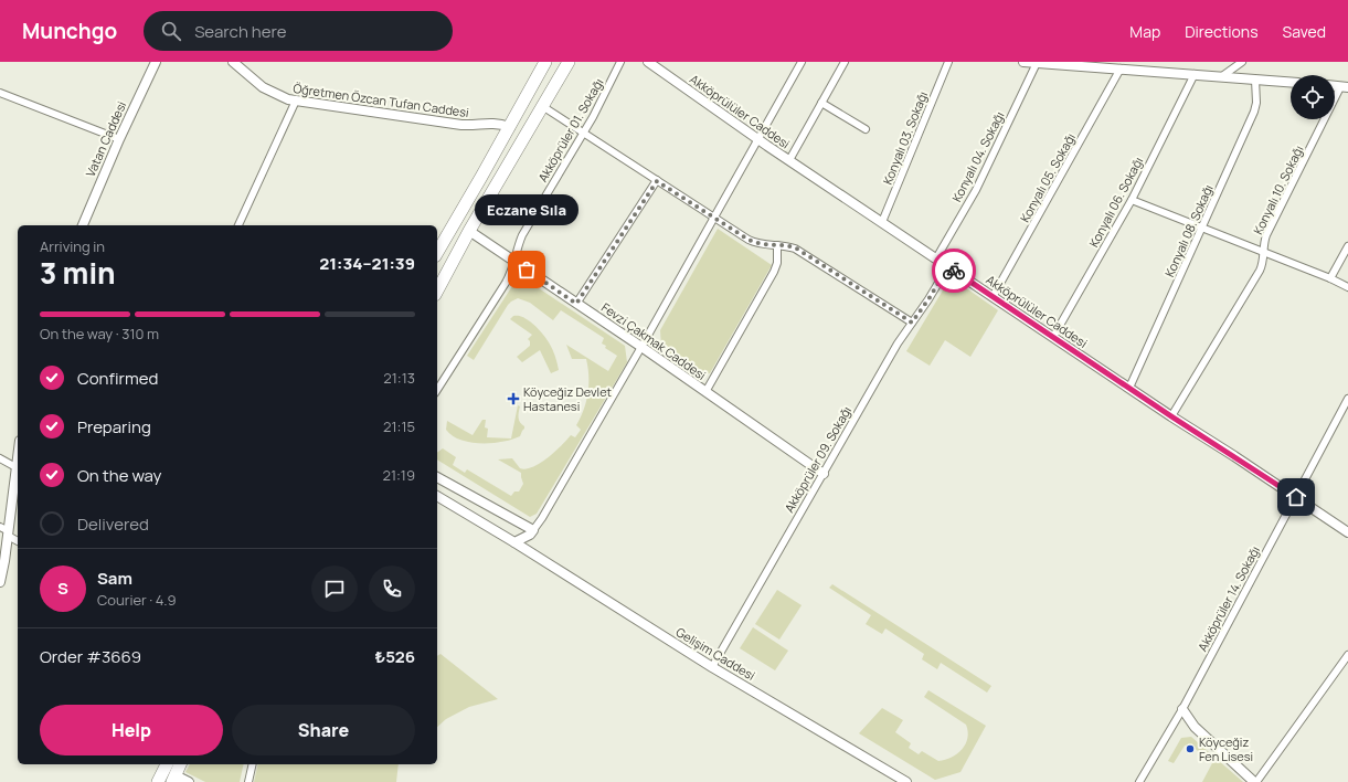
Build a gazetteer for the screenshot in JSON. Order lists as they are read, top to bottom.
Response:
{
  "streets": {
    "street": [
      "Öğretmen Özcan Tufan Caddesi",
      "Akköprülüler Caddesi",
      "Akköprüler 01. Sokağı",
      "Konyalı 03. Sokağı",
      "Vatan Caddesi",
      "Konyalı 04. Sokağı",
      "Konyalı 05. Sokağı",
      "Konyalı 10. Sokağı",
      "Konyalı 06. Sokağı",
      "Konyalı 08. Sokağı",
      "Fevzi Çakmak Caddesi",
      "Akköprüler 09. Sokağı",
      "Akköprüler 14. Sokağı",
      "Gelişim Caddesi"
    ]
  },
  "crossings": [
    ["Akköprülüler Caddesi", "Konyalı 03. Sokağı"],
    ["Akköprülüler Caddesi", "Konyalı 04. Sokağı"],
    ["Akköprülüler Caddesi", "Konyalı 05. Sokağı"],
    ["Akköprülüler Caddesi", "Konyalı 10. Sokağı"],
    ["Akköprülüler Caddesi", "Konyalı 06. Sokağı"],
    ["Akköprülüler Caddesi", "Konyalı 08. Sokağı"],
    ["Akköprülüler Caddesi", "Akköprüler 09. Sokağı"],
    ["Akköprülüler Caddesi", "Akköprüler 14. Sokağı"],
    ["Akköprüler 01. Sokağı", "Fevzi Çakmak Caddesi"],
    ["Fevzi Çakmak Caddesi", "Akköprüler 09. Sokağı"],
    ["Akköprüler 09. Sokağı", "Gelişim Caddesi"]
  ],
  "places": {
    "other": ["Eczane Sıla", "Köyceğiz Fen Lisesi"],
    "health": ["Köyceğiz Devlet Hastanesi"]
  },
  "page": {
    "header": "Munchgo",
    "search": "Search here",
    "nav": ["Map", "Directions", "Saved"],
    "bubble": "Eczane Sıla",
    "heading": ["3 min", "Arriving in", "21:34–21:39"],
    "panel": [
      "Sam",
      "Courier · 4.9",
      "Order #3669",
      "₺526"
    ],
    "bar": "On the way · 310 m",
    "list": [
      ["Confirmed", "21:13"],
      ["Preparing", "21:15"],
      ["On the way", "21:19"],
      "Delivered"
    ],
    "round": "S",
    "buttons": ["Help", "Share"]
  }
}
